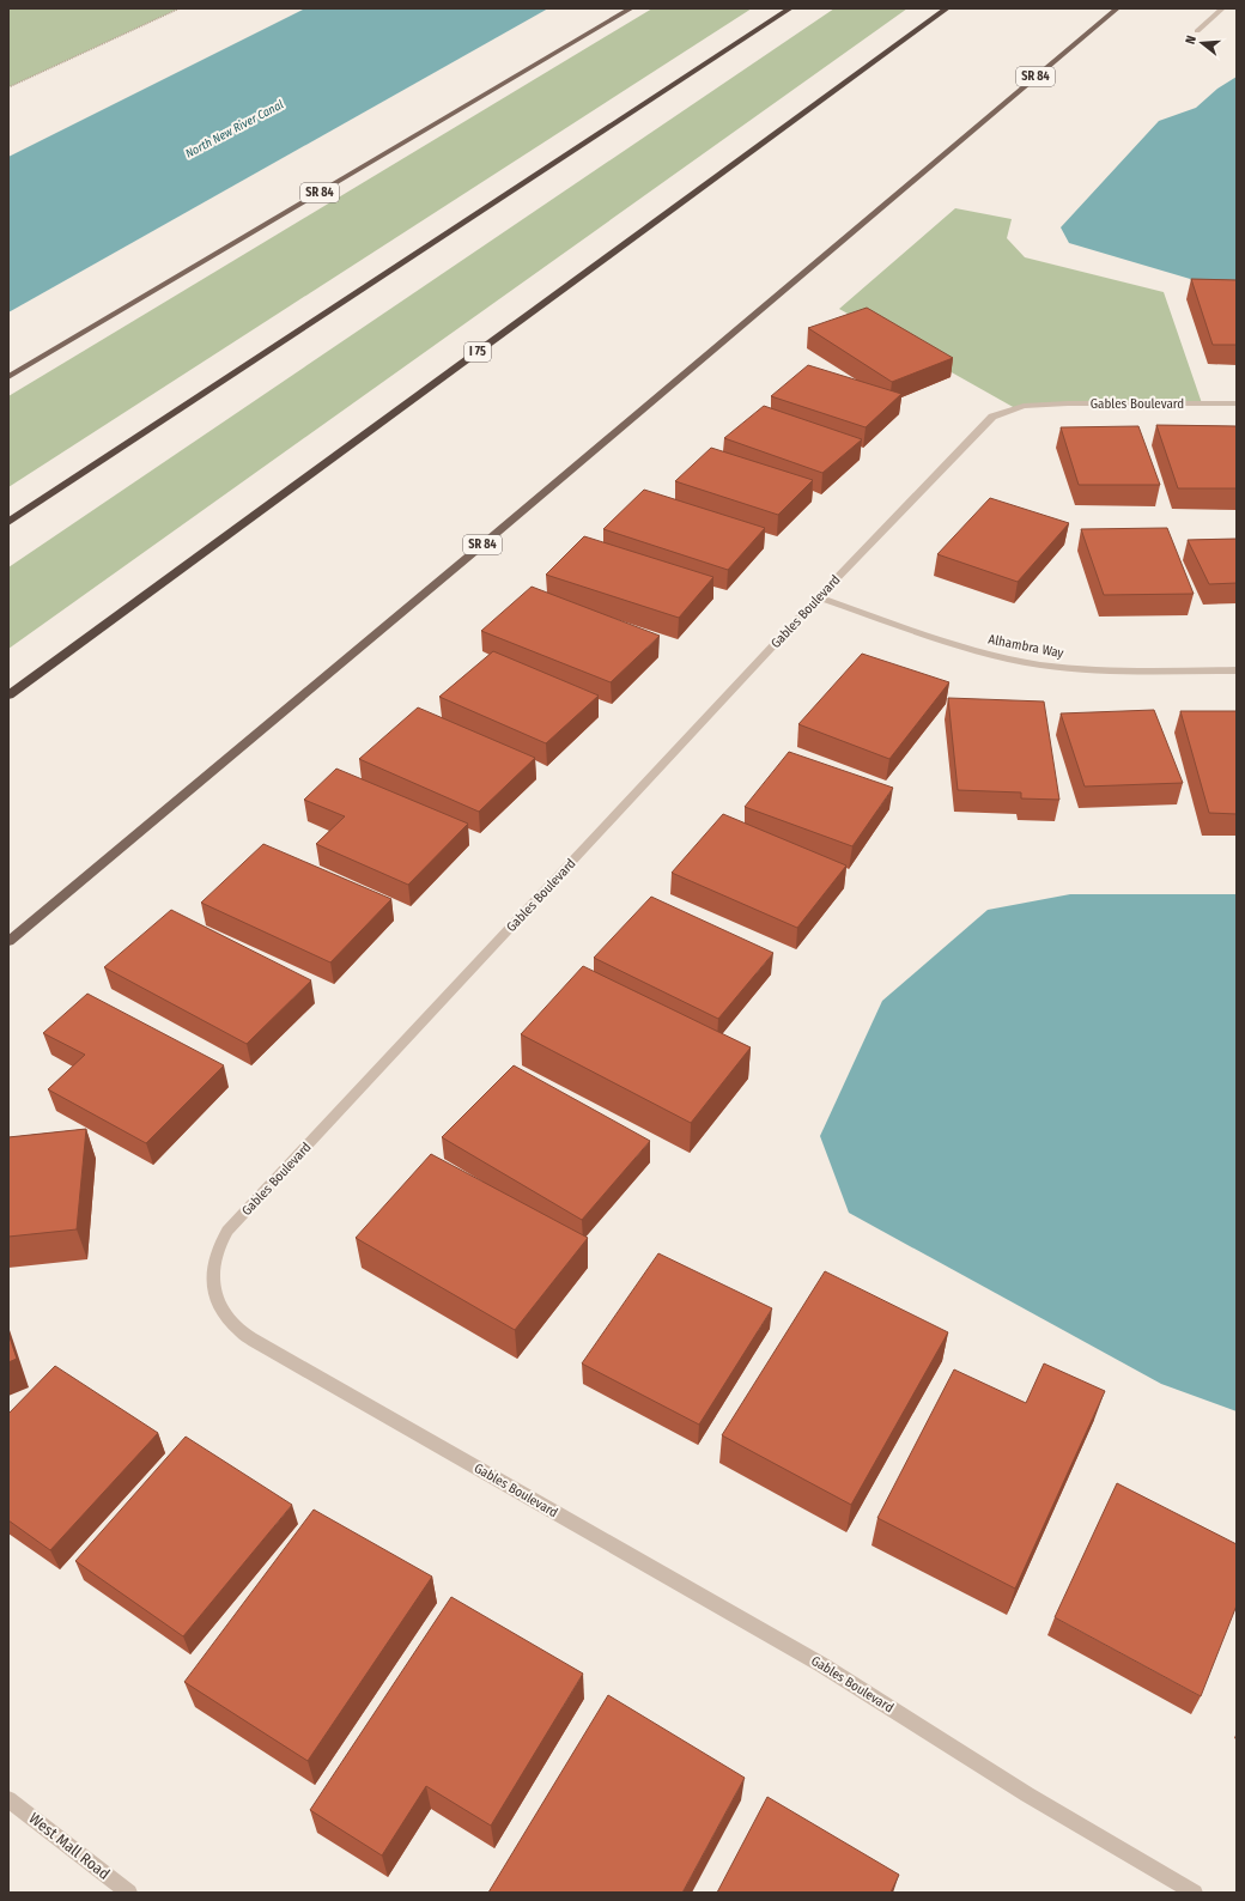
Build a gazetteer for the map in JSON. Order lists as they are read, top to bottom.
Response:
{
  "streets": {
    "highway": ["I 75"],
    "main road": ["SR 84"],
    "street": ["Gables Boulevard", "Alhambra Way", "West Mall Road"]
  },
  "crossings": [
    ["Gables Boulevard", "Alhambra Way"]
  ],
  "water": ["North New River Canal"],
  "north": "left"
}
